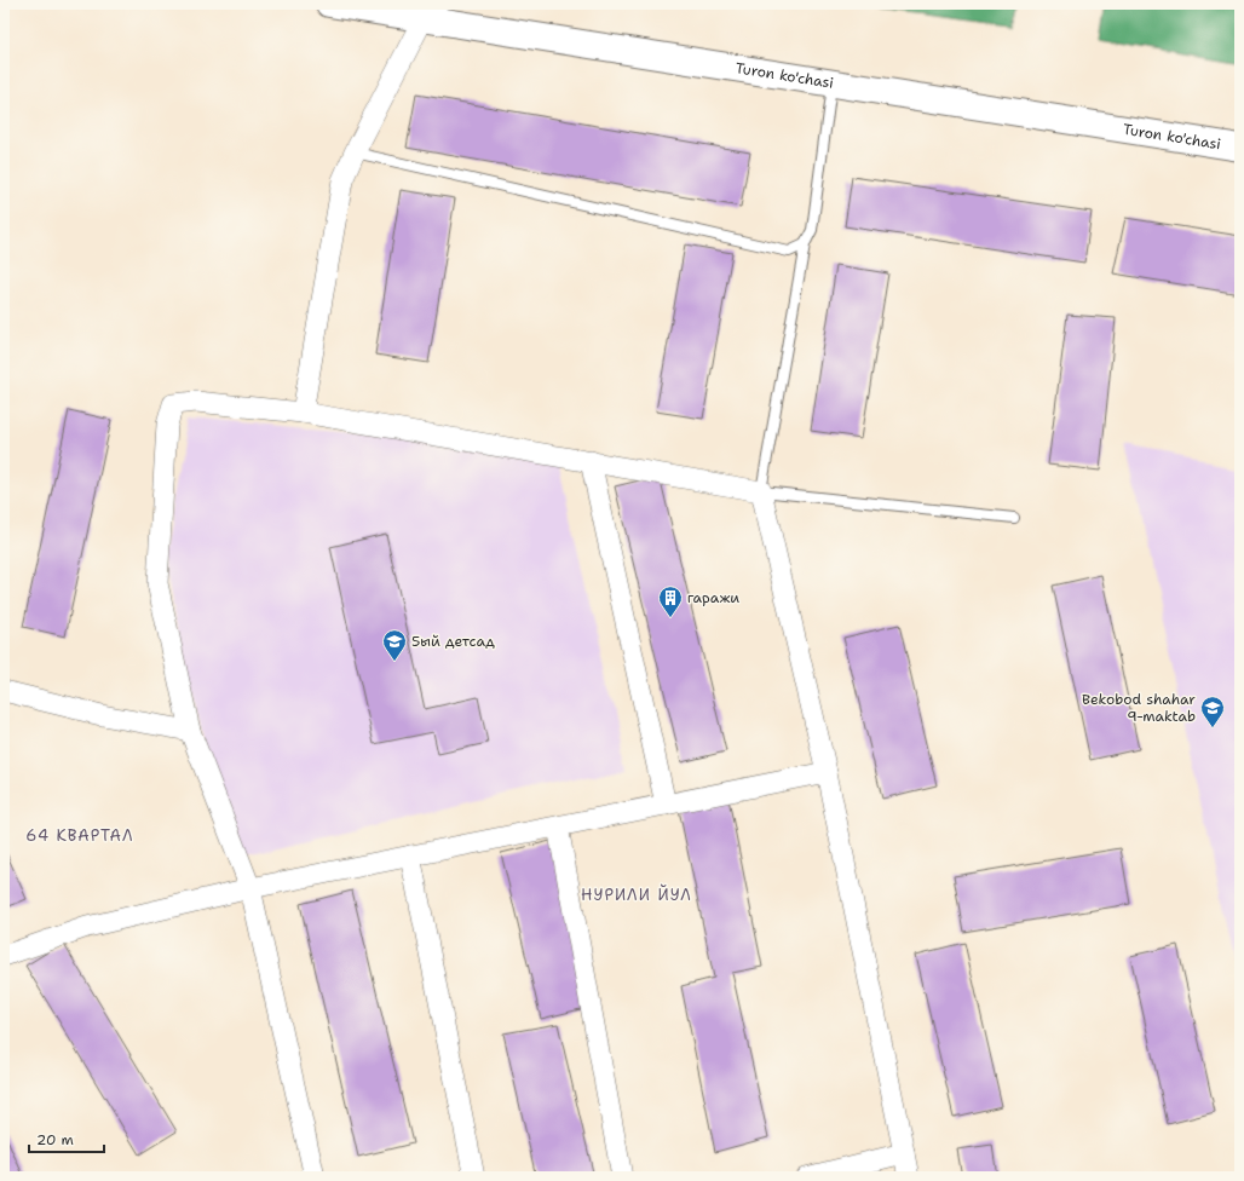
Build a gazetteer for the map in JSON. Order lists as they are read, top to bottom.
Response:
{
  "streets": {
    "street": ["Turon ko'chasi"]
  },
  "districts": ["64 КВАРТАЛ", "НУРИЛИ ЙУЛ"],
  "places": {
    "building": ["гаражи"],
    "school or university": ["5ый детсад", "Bekobod shahar 9-maktab"]
  },
  "scale_bar": "20 m"
}
